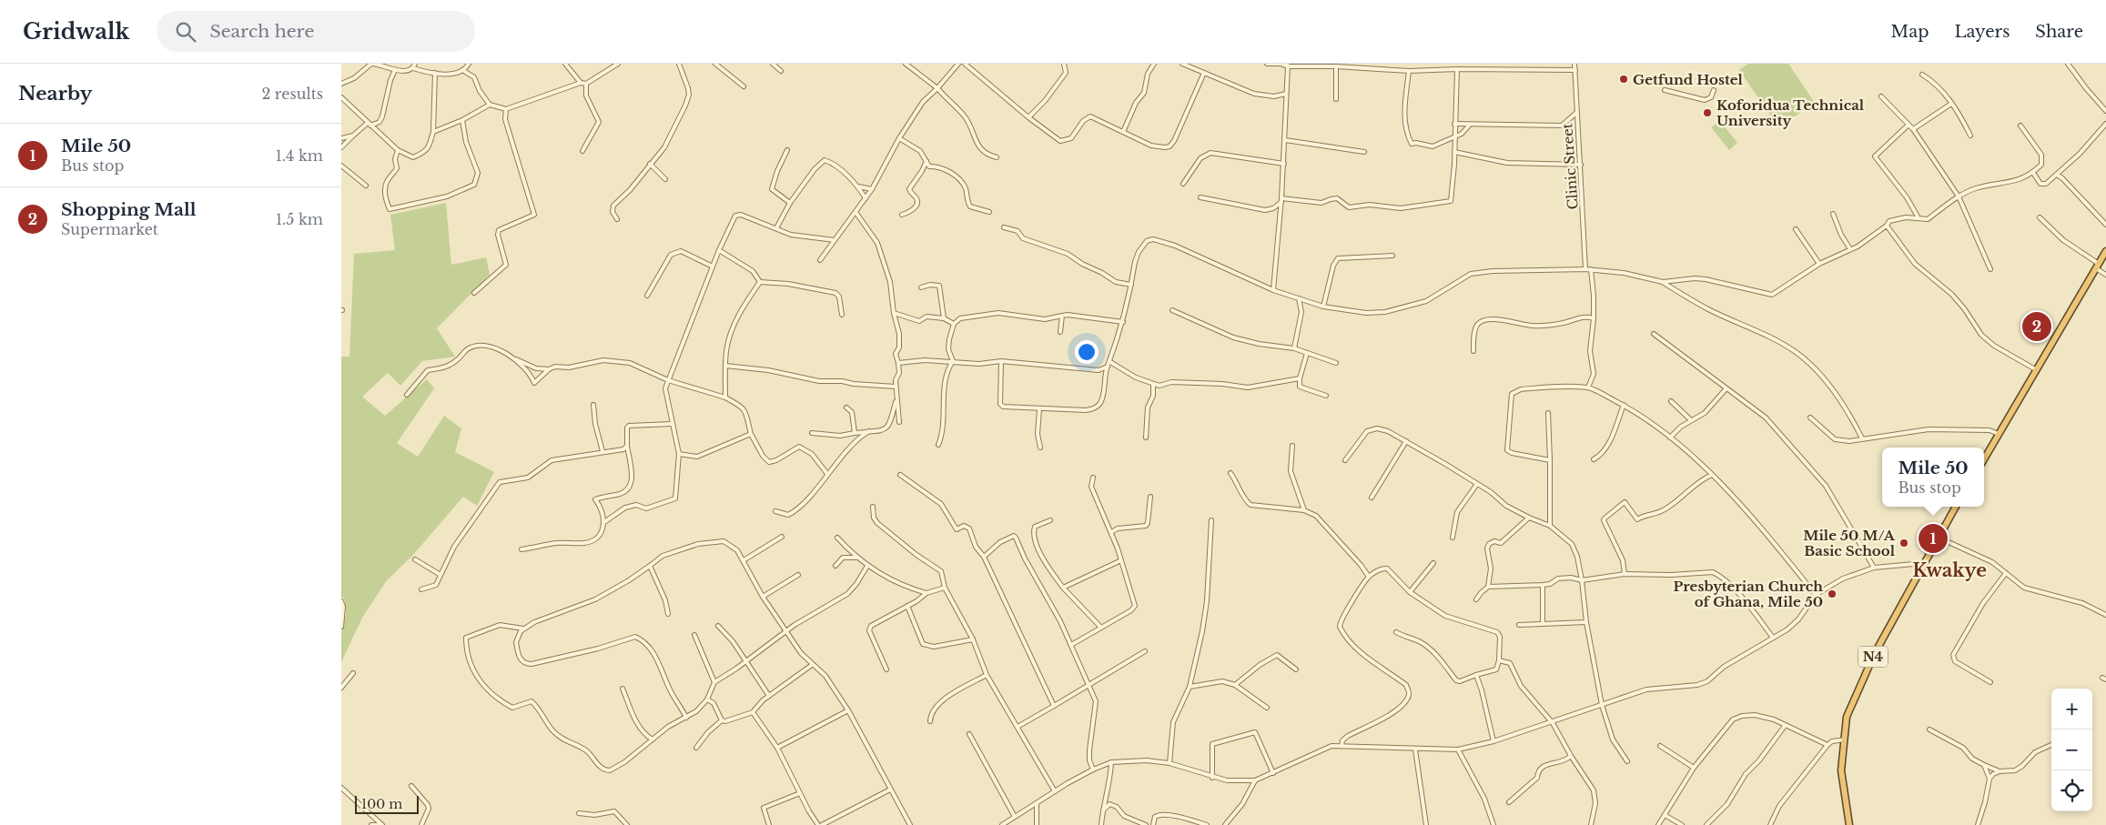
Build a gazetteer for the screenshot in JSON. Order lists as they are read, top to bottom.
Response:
{
  "streets": {
    "highway": ["N4"],
    "street": ["Clinic Street"]
  },
  "districts": ["Kwakye"],
  "places": [
    "Getfund Hostel",
    "Koforidua Technical University",
    "Mile 50 M/A Basic School",
    "Presbyterian Church of Ghana, Mile 50"
  ],
  "scale_bar": "100 m",
  "page": {
    "header": "Gridwalk",
    "search": "Search here",
    "nav": ["Map", "Layers", "Share"],
    "heading": ["Nearby", "2 results"],
    "list": [
      {
        "mark": "1",
        "name": "Mile 50",
        "note": "Bus stop",
        "value": "1.4 km"
      },
      {
        "mark": "2",
        "name": "Shopping Mall",
        "note": "Supermarket",
        "value": "1.5 km"
      }
    ],
    "pins": ["2", "1"],
    "popup": ["Mile 50", "Bus stop"],
    "map_buttons": ["+", "−"],
    "scale": "100 m"
  }
}
